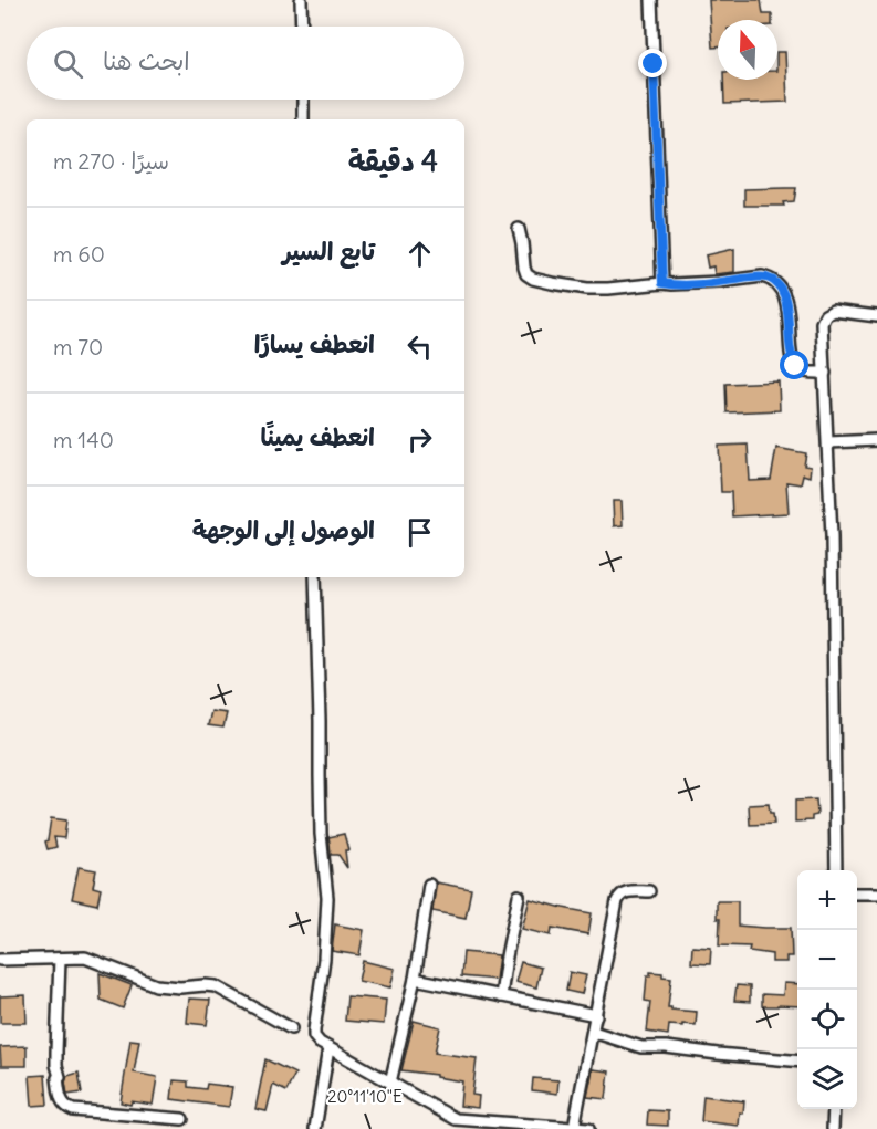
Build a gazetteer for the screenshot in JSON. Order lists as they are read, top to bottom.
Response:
{
  "north": "top",
  "page": {
    "search": "ابحث هنا",
    "heading": ["4 دقيقة", "سيرًا · 270 m"],
    "list": [
      ["تابع السير", "60 m"],
      ["انعطف يسارًا", "70 m"],
      ["انعطف يمينًا", "140 m"],
      "الوصول إلى الوجهة"
    ],
    "map_buttons": ["+", "−"]
  },
  "coordinates": ["20°11'10\"E"]
}
